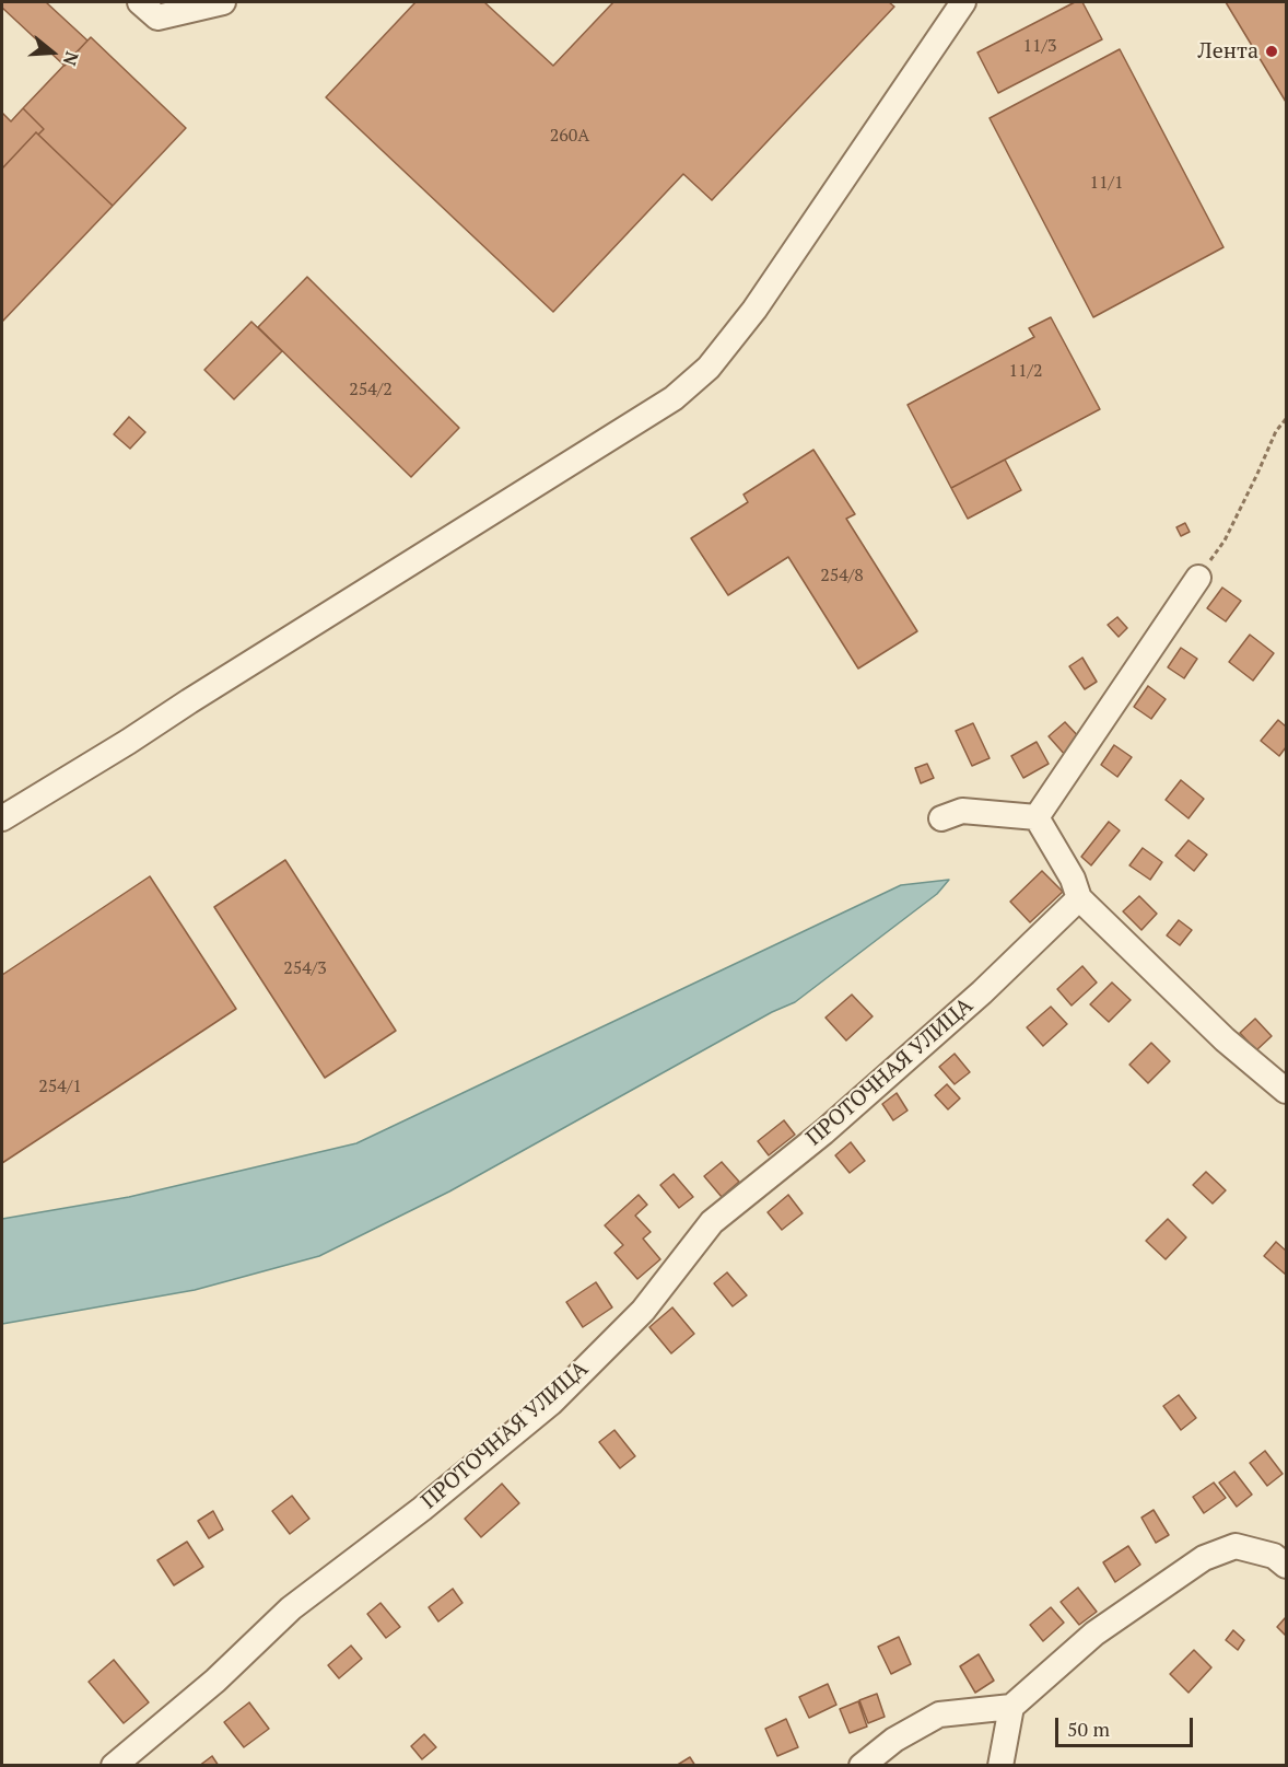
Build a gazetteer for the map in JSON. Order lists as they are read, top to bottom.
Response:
{
  "streets": {
    "street": ["ПРОТОЧНАЯ УЛИЦА"]
  },
  "places": ["Лента"],
  "house_numbers": [
    "11/3",
    "260А",
    "11/1",
    "11/2",
    "254/2",
    "254/8",
    "254/3",
    "254/1"
  ],
  "scale_bar": "50 m",
  "north": "right"
}
